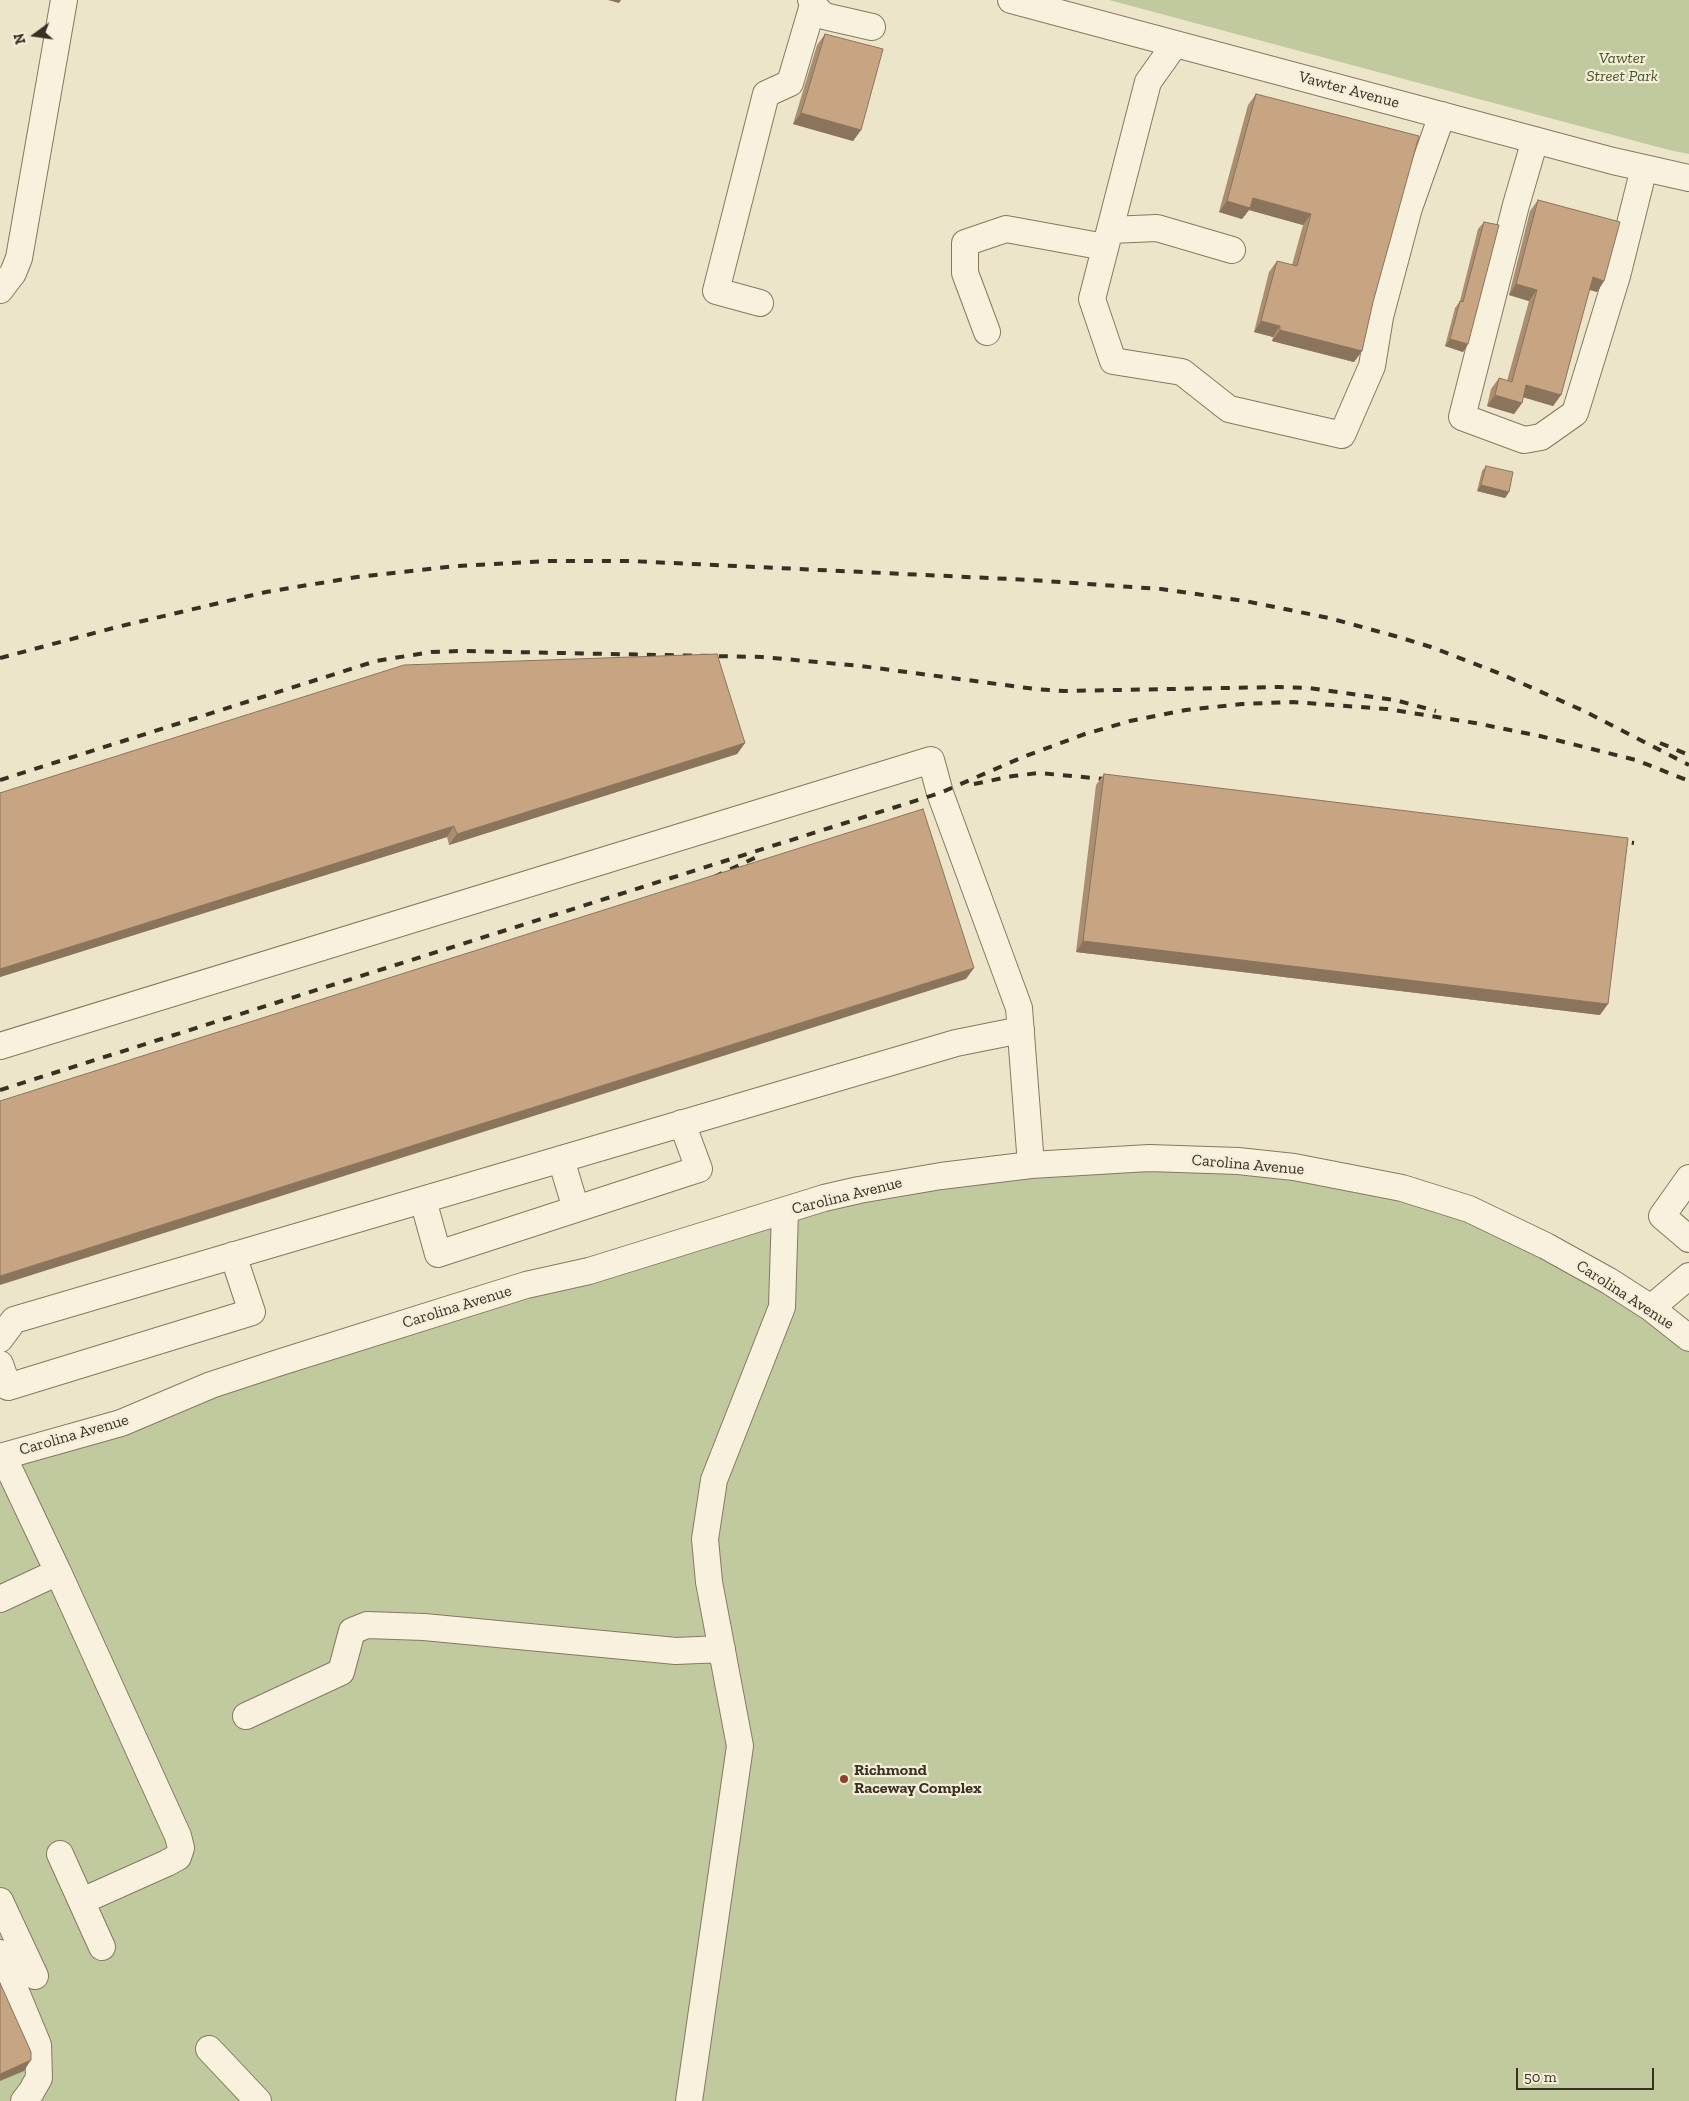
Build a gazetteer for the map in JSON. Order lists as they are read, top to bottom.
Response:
{
  "streets": {
    "street": ["Vawter Avenue", "Carolina Avenue"]
  },
  "parks": ["Vawter Street Park"],
  "places": ["Richmond Raceway Complex"],
  "scale_bar": "50 m",
  "north": "left"
}
